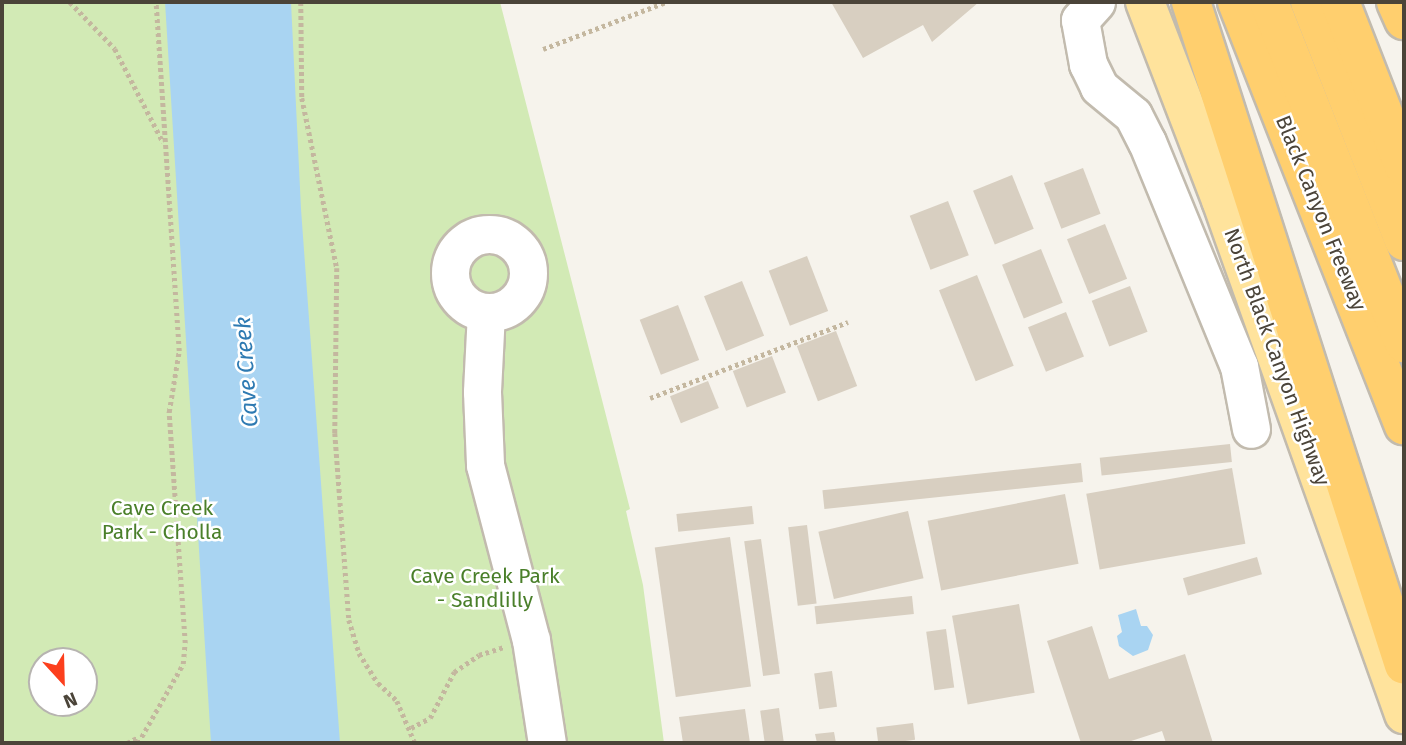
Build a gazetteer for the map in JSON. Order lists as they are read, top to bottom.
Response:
{
  "streets": {
    "highway": ["Black Canyon Freeway"],
    "main road": ["North Black Canyon Highway"]
  },
  "water": ["Cave Creek"],
  "parks": ["Cave Creek Park - Cholla", "Cave Creek Park - Sandlilly"],
  "north": "bottom"
}
